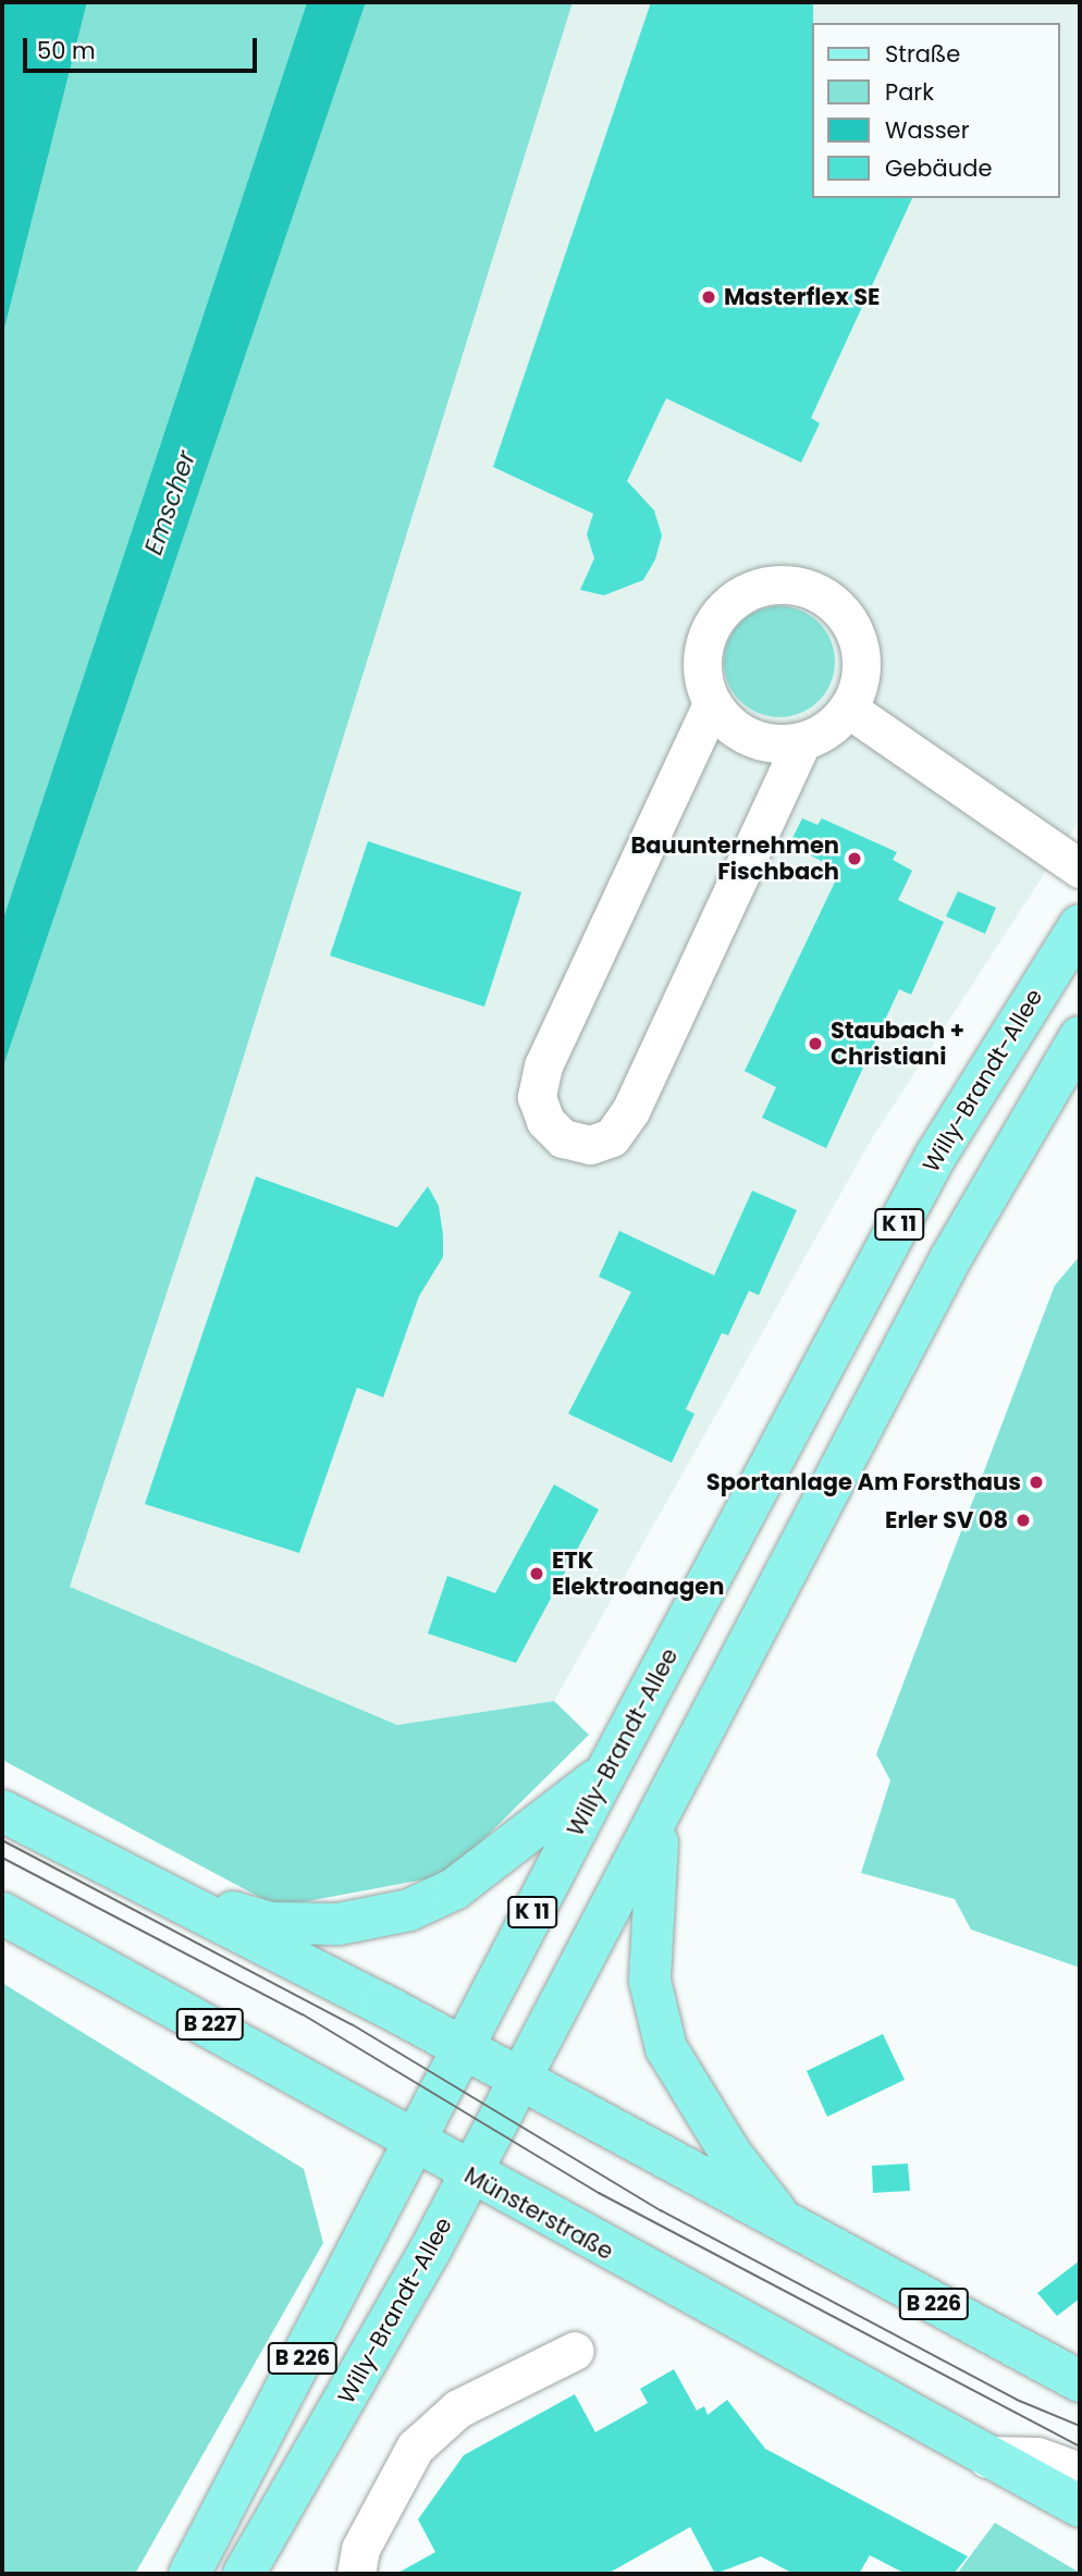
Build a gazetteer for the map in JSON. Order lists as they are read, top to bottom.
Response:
{
  "streets": {
    "main road": [
      "Willy-Brandt-Allee",
      "K 11",
      "B 227",
      "Münsterstraße",
      "B 226"
    ]
  },
  "crossings": [
    ["Willy-Brandt-Allee", "Münsterstraße"],
    ["Willy-Brandt-Allee", "B 226"]
  ],
  "water": ["Emscher"],
  "places": [
    "Masterflex SE",
    "Bauunternehmen Fischbach",
    "Staubach + Christiani",
    "Sportanlage Am Forsthaus",
    "Erler SV 08",
    "ETK Elektroanagen"
  ],
  "legend": [
    "Straße",
    "Park",
    "Wasser",
    "Gebäude"
  ],
  "scale_bar": "50 m"
}
